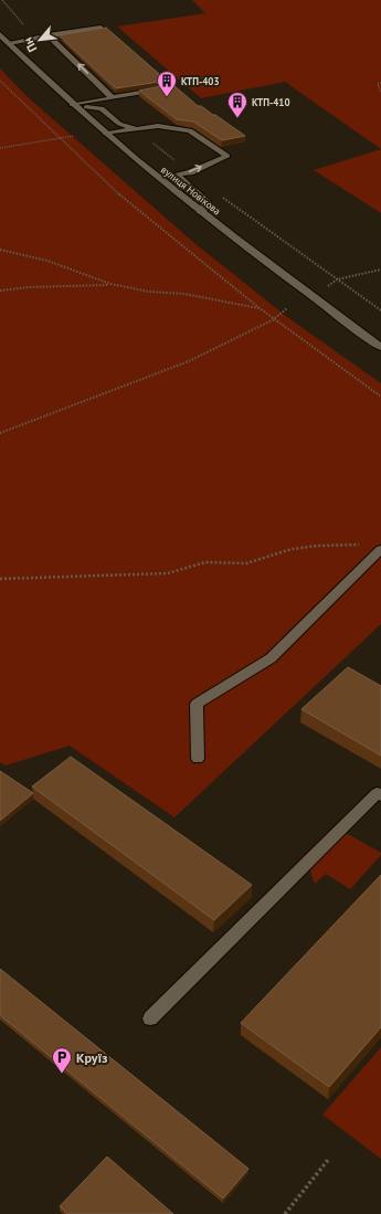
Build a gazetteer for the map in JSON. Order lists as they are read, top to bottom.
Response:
{
  "streets": {
    "main road": ["вулиця Новікова"]
  },
  "places": {
    "building": ["КТП-403", "КТП-410"],
    "parking": ["Круїз"]
  },
  "north": "bottom left"
}
